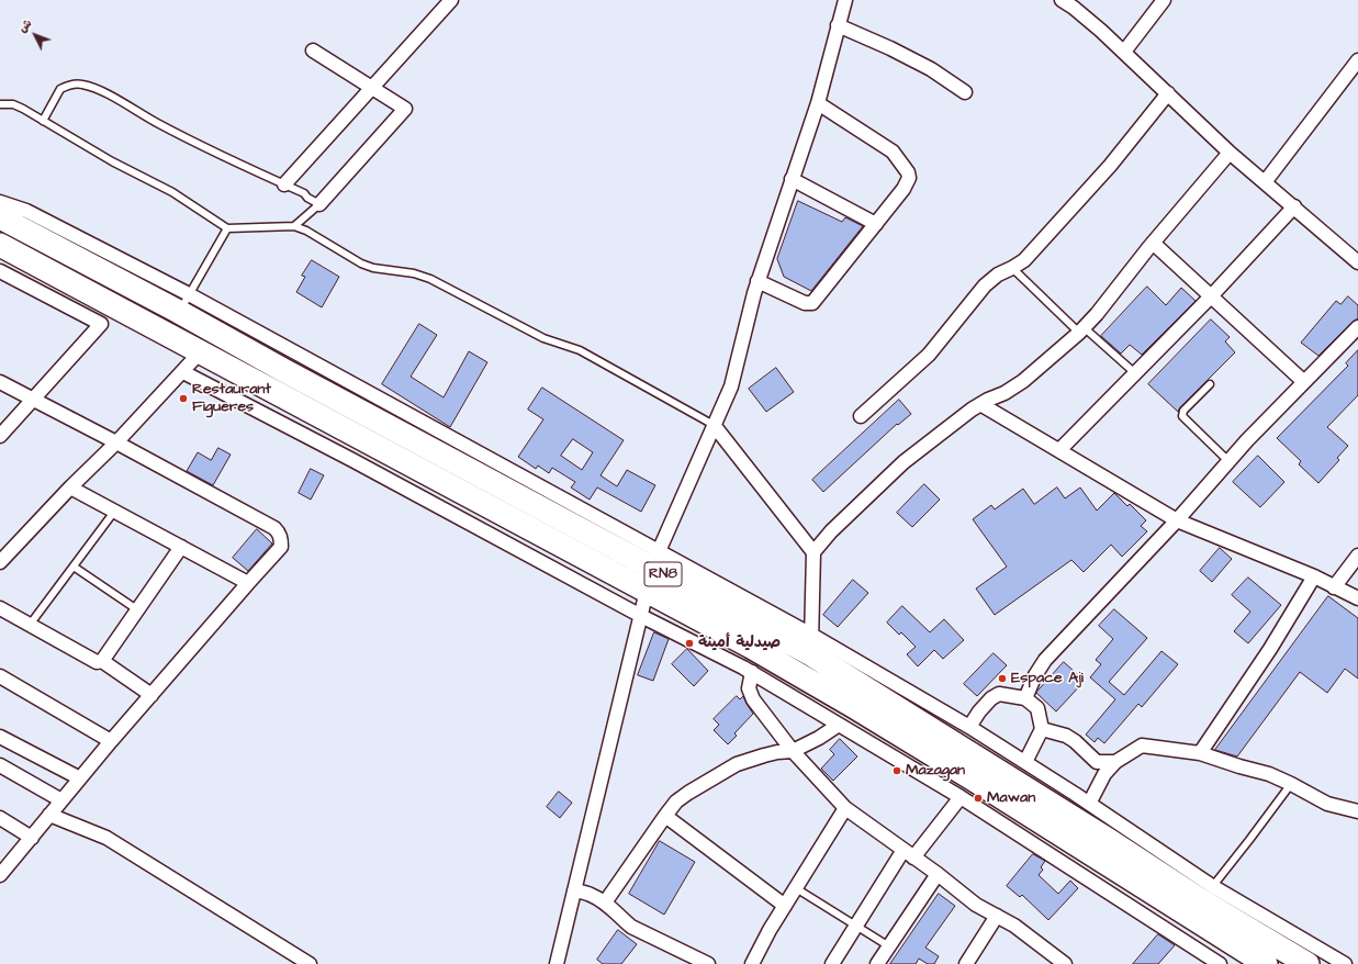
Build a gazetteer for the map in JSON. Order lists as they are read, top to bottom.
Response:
{
  "streets": {
    "highway": ["RN8"]
  },
  "places": [
    "Restaurant Figueres",
    "صيدلية أمينة",
    "Espace Aji",
    "Mazagan",
    "Mawan"
  ],
  "north": "top left"
}
